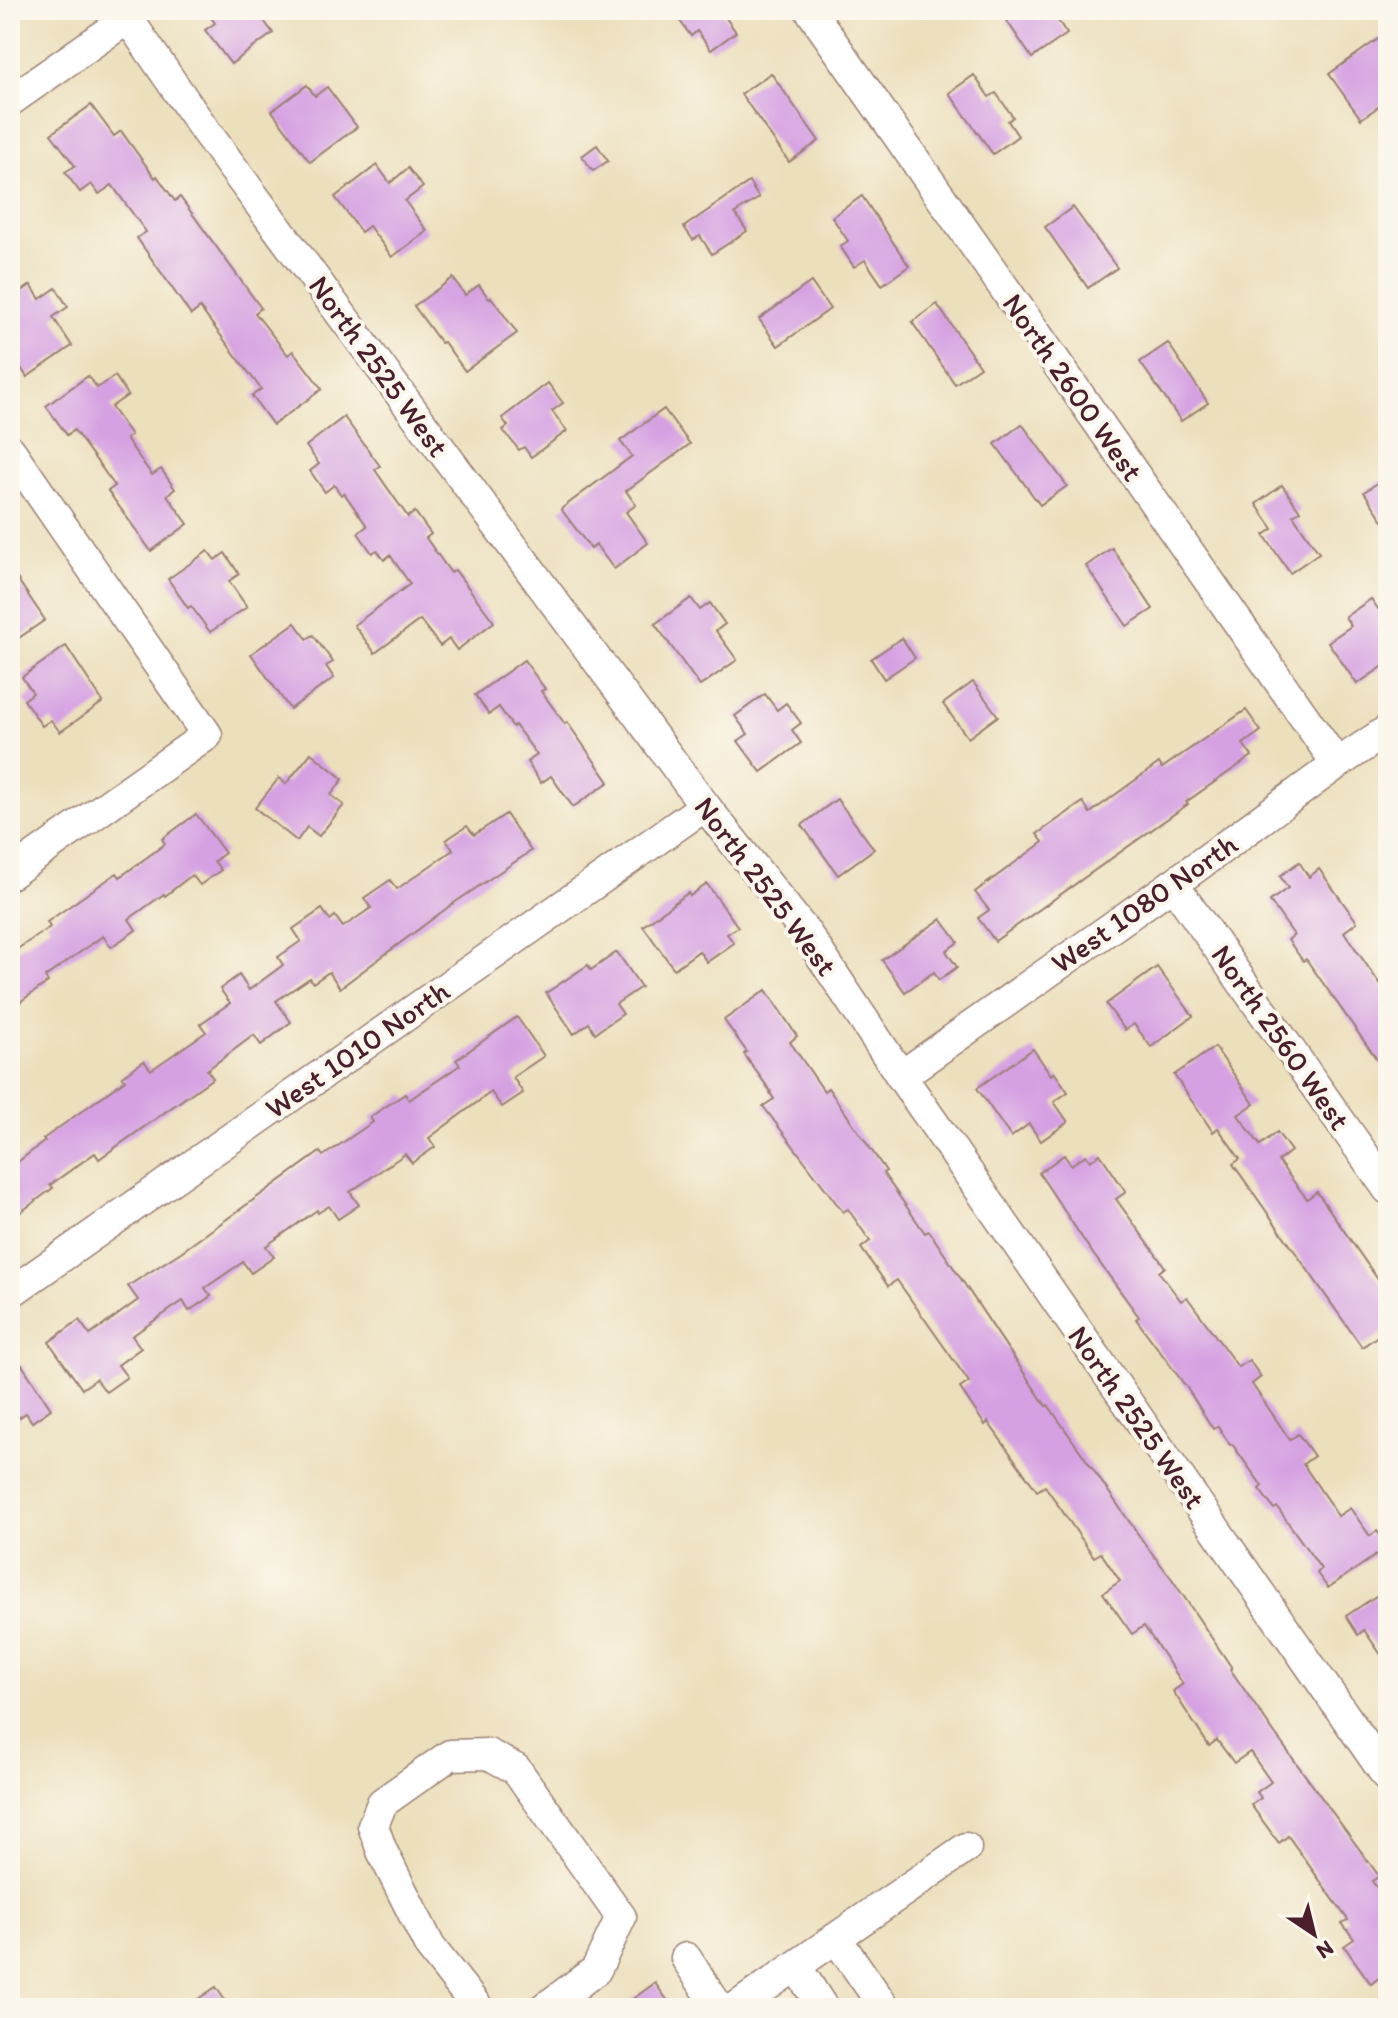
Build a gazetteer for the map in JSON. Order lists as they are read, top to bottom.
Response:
{
  "streets": {
    "street": [
      "North 2525 West",
      "North 2600 West",
      "West 1080 North",
      "North 2560 West",
      "West 1010 North"
    ]
  },
  "crossings": [
    ["North 2525 West", "West 1080 North"],
    ["North 2525 West", "West 1010 North"],
    ["North 2600 West", "West 1080 North"],
    ["West 1080 North", "North 2560 West"]
  ],
  "north": "bottom right"
}
